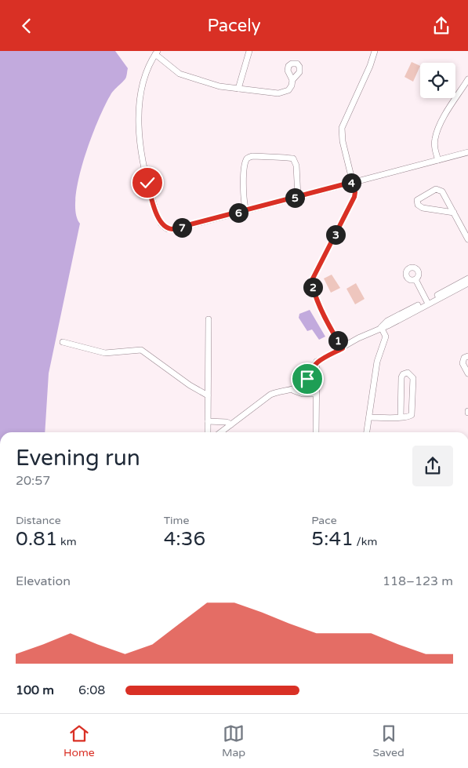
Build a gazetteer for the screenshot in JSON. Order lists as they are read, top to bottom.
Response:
{
  "page": {
    "header": "Pacely",
    "pins": [
      "4",
      "5",
      "6",
      "7",
      "3",
      "2",
      "1"
    ],
    "heading": ["Evening run", "20:57"],
    "stats": [
      ["Distance", "0.81 km"],
      ["Time", "4:36"],
      ["Pace", "5:41 /km"]
    ],
    "chart": ["Elevation", "118–123 m"],
    "list": [
      {
        "name": "100 m",
        "note": "6:08"
      }
    ],
    "tabs": ["Home", "Map", "Saved"]
  }
}
